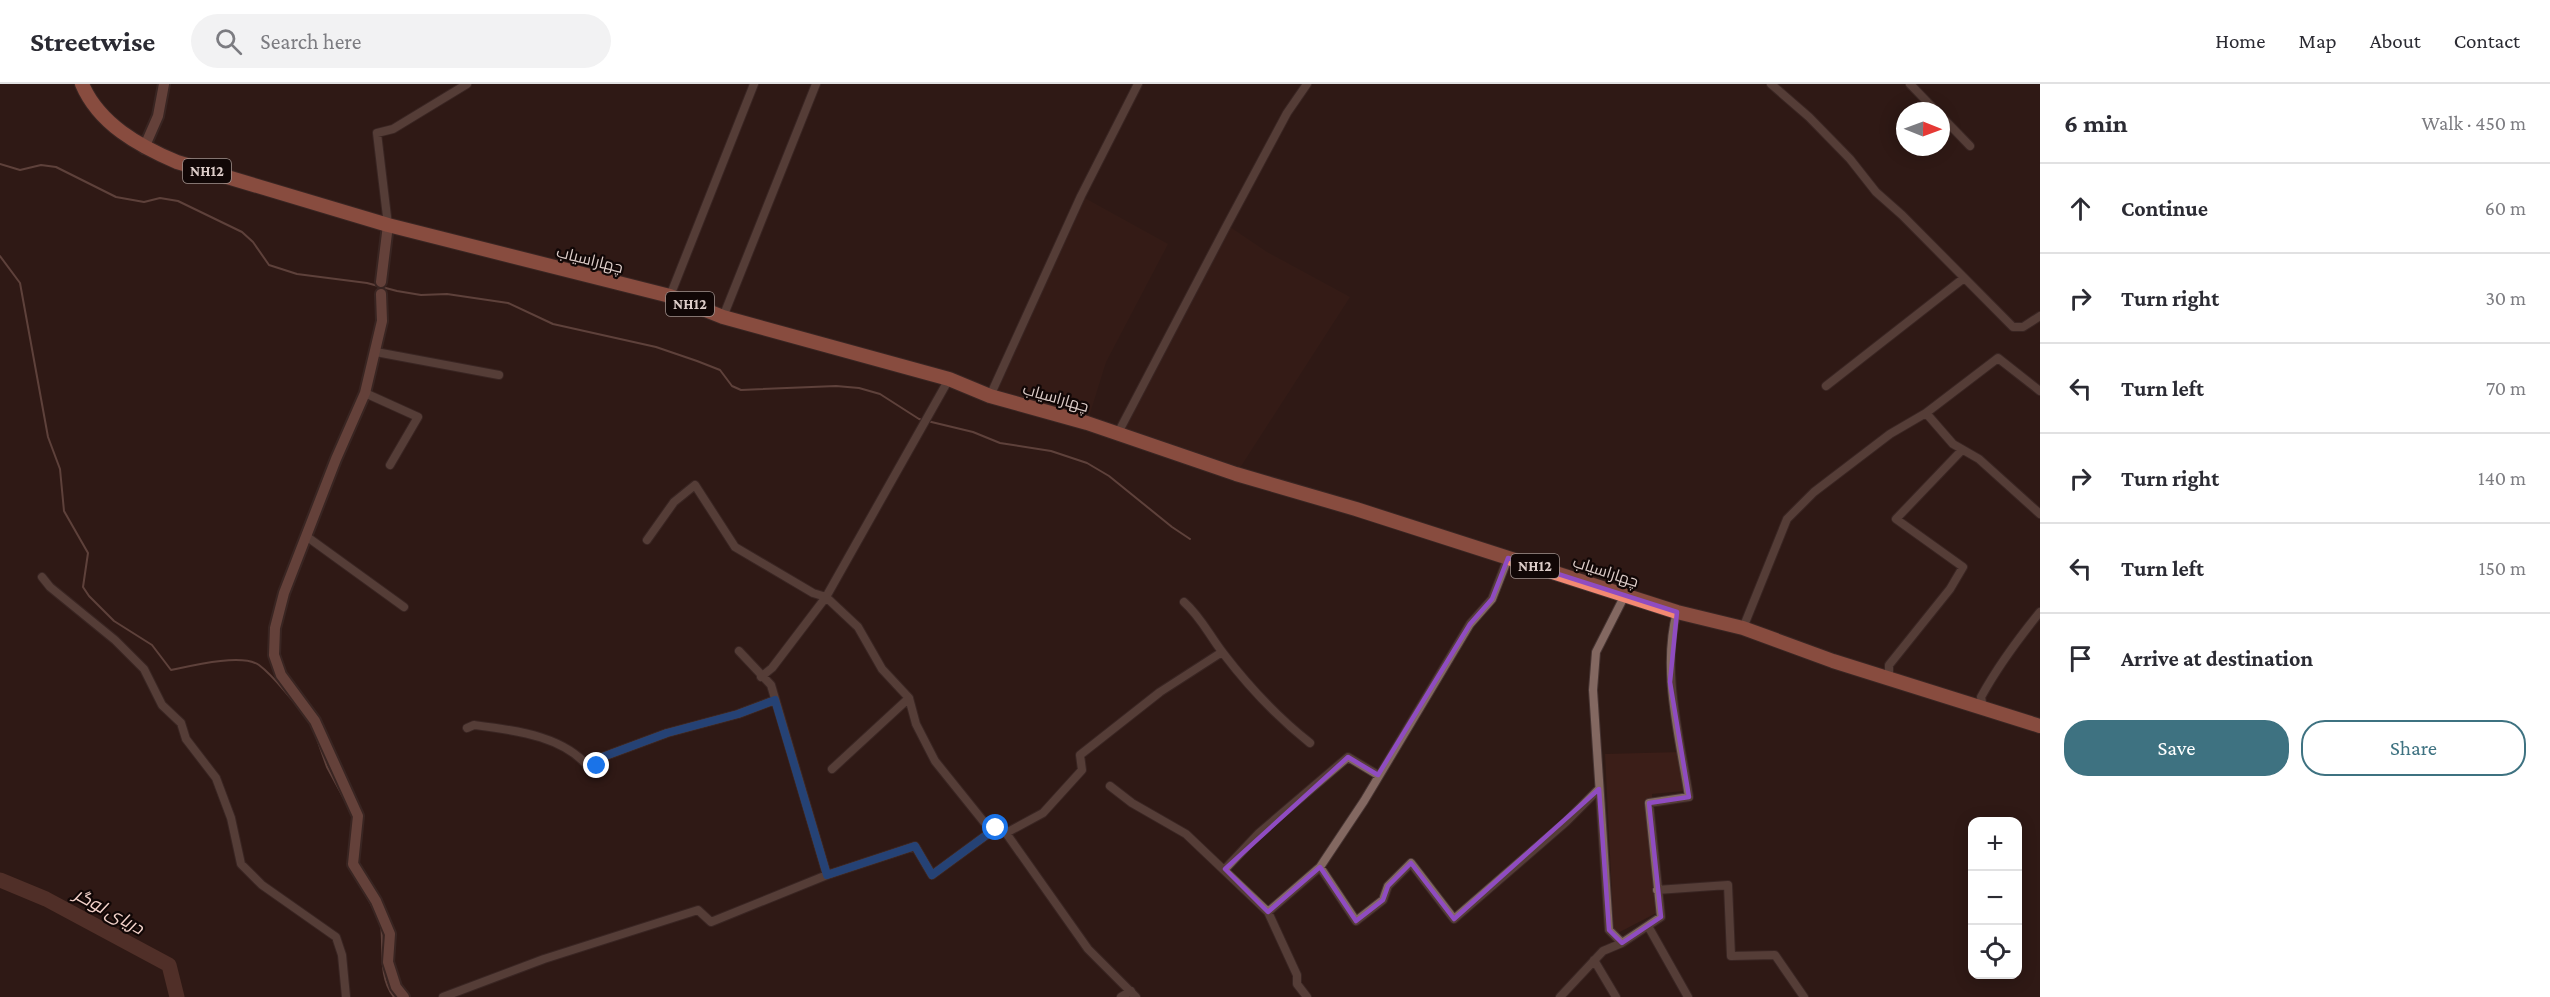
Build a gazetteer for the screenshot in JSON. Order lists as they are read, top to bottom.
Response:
{
  "streets": {
    "highway": ["NH12", "چهاراسیاب"]
  },
  "water": ["دریای لوگر"],
  "north": "right",
  "page": {
    "header": "Streetwise",
    "search": "Search here",
    "nav": [
      "Home",
      "Map",
      "About",
      "Contact"
    ],
    "heading": ["6 min", "Walk · 450 m"],
    "list": [
      ["Continue", "60 m"],
      ["Turn right", "30 m"],
      ["Turn left", "70 m"],
      ["Turn right", "140 m"],
      ["Turn left", "150 m"],
      "Arrive at destination"
    ],
    "buttons": ["Save", "Share"],
    "map_buttons": ["+", "−"]
  }
}
